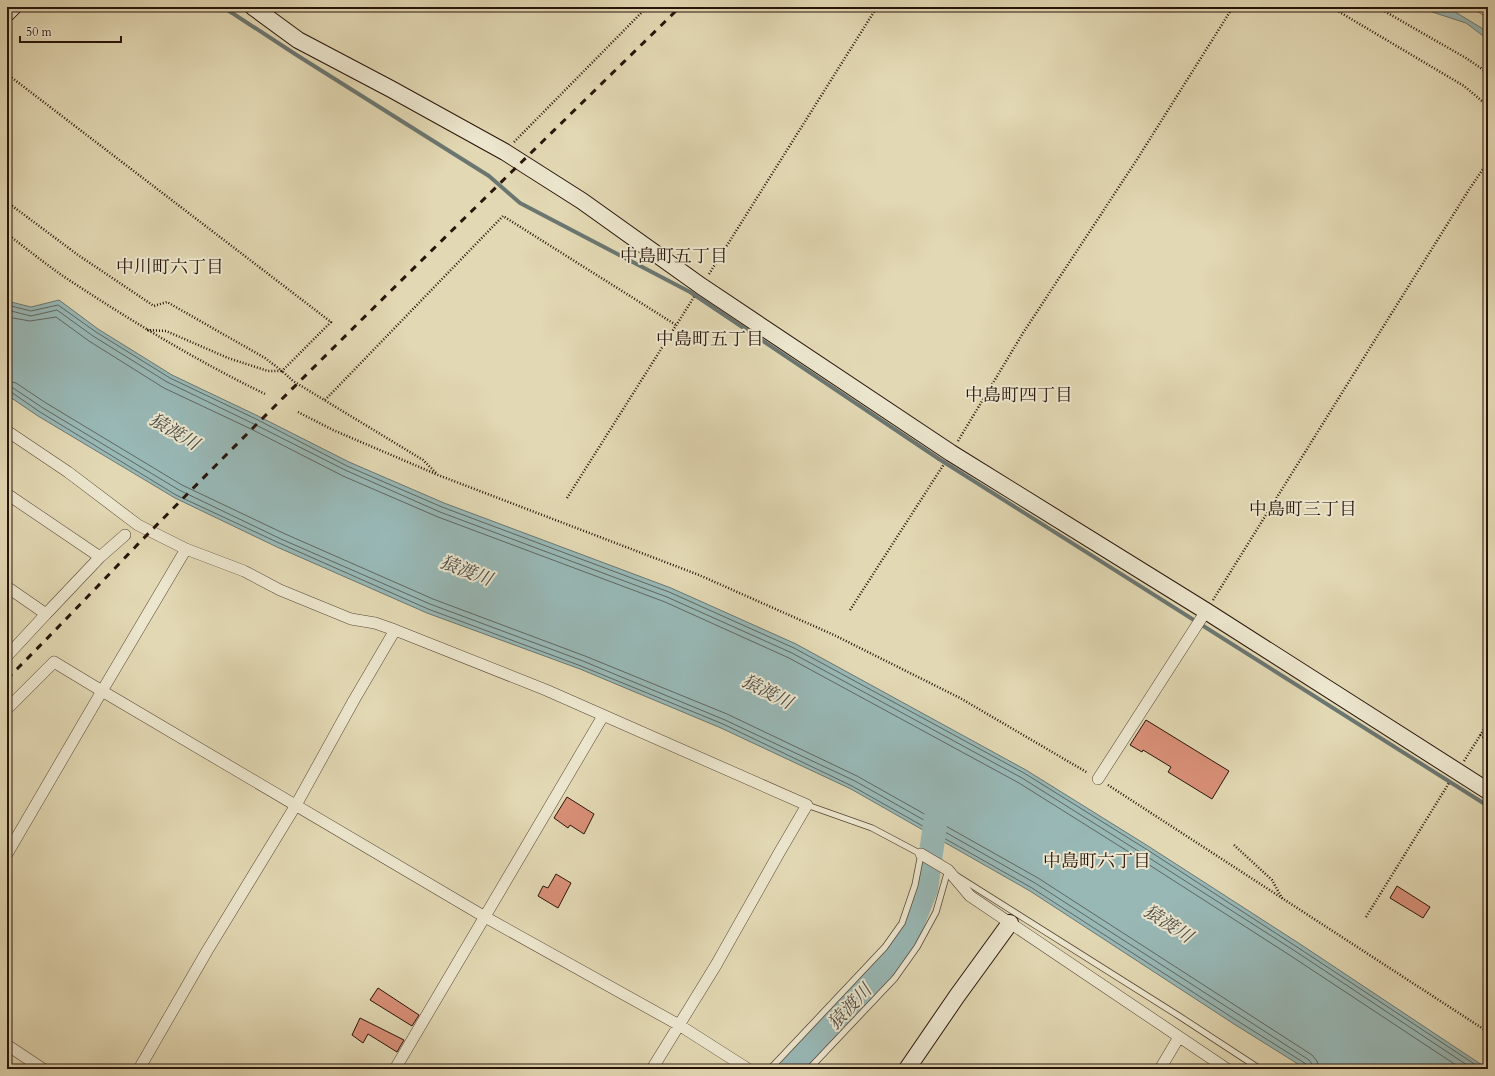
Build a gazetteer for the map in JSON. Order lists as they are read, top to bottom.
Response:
{
  "districts": [
    "中島町五丁目",
    "中川町六丁目",
    "中島町五丁目",
    "中島町四丁目",
    "中島町三丁目",
    "中島町六丁目"
  ],
  "water": ["猿渡川"],
  "scale_bar": "50 m"
}
